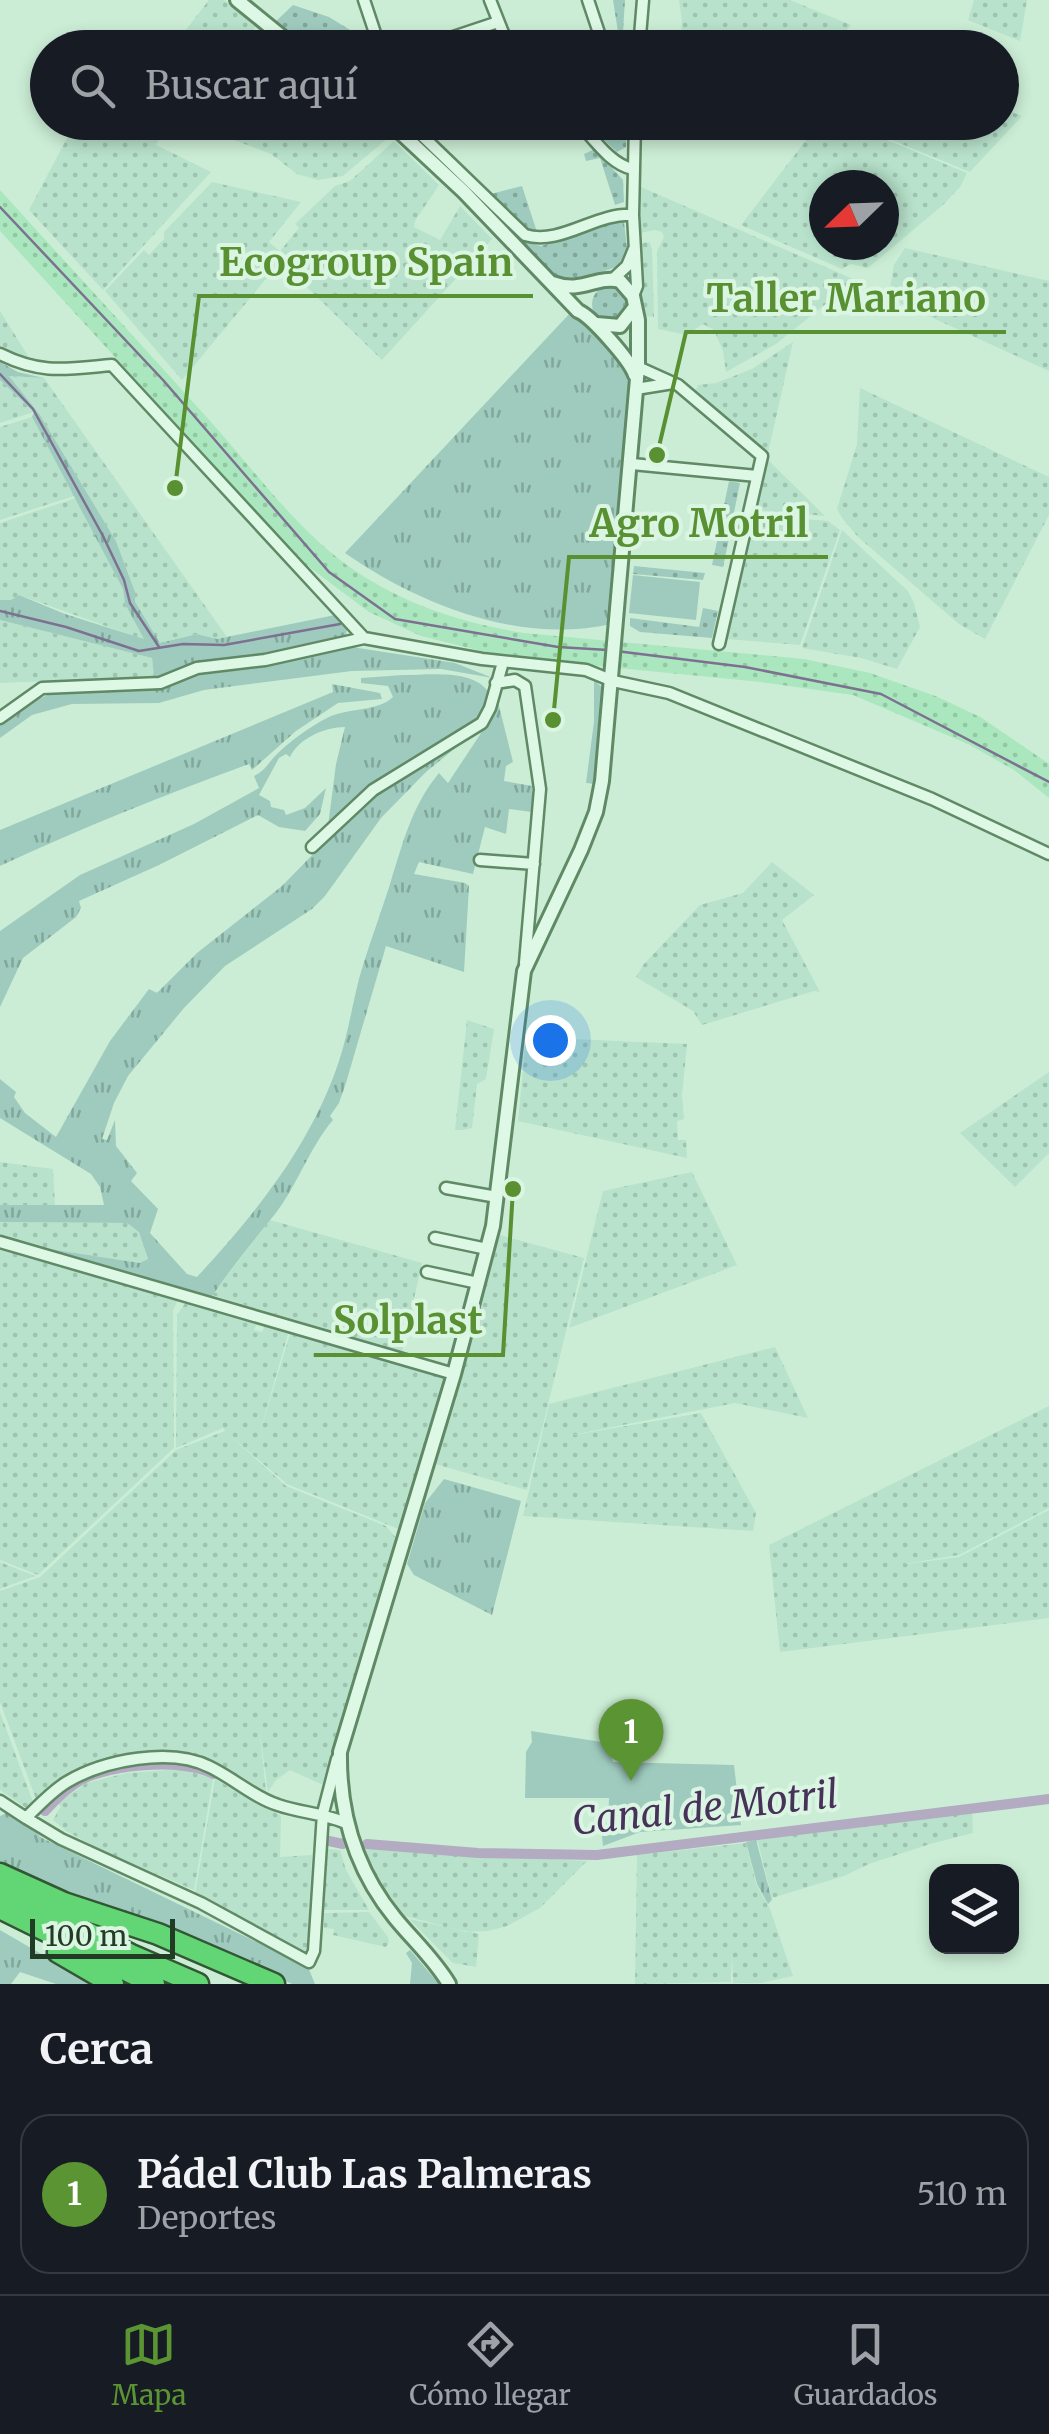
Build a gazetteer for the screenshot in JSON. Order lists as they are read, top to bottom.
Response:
{
  "water": ["Canal de Motril"],
  "places": [
    "Taller Mariano",
    "Ecogroup Spain",
    "Agro Motril",
    "Solplast"
  ],
  "scale_bar": "100 m",
  "north": "bottom left",
  "page": {
    "search": "Buscar aquí",
    "pins": "1",
    "scale": "100 m",
    "heading": "Cerca",
    "list": [
      {
        "mark": "1",
        "name": "Pádel Club Las Palmeras",
        "note": "Deportes",
        "value": "510 m"
      }
    ],
    "nav": ["Mapa", "Cómo llegar", "Guardados"]
  }
}
